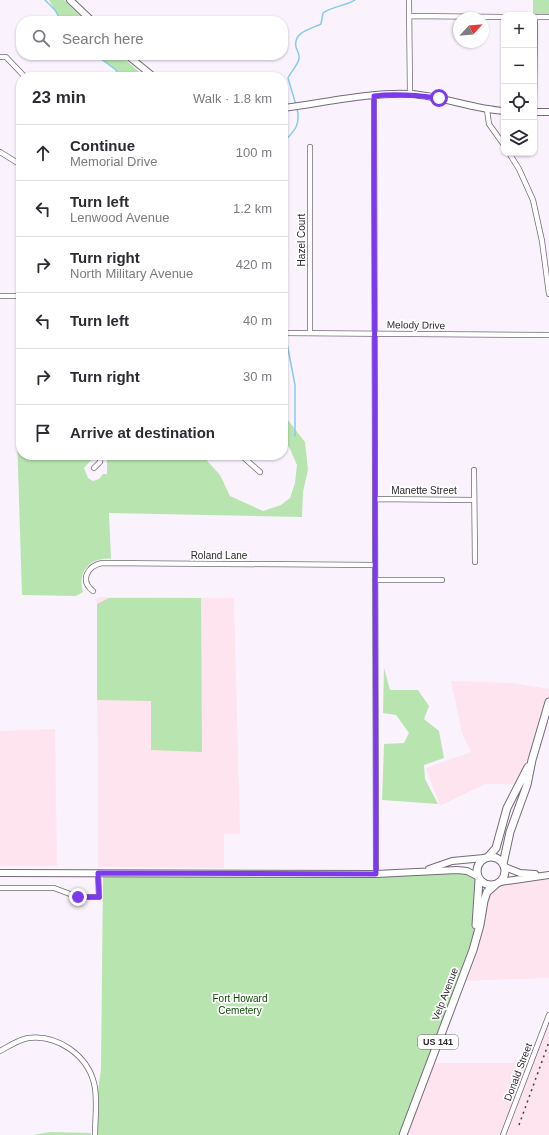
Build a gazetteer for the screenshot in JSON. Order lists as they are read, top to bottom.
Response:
{
  "streets": {
    "main road": ["Velp Avenue", "US 141"],
    "street": [
      "Hazel Court",
      "Melody Drive",
      "Manette Street",
      "Roland Lane",
      "Donald Street"
    ]
  },
  "crossings": [
    ["Hazel Court", "Melody Drive"]
  ],
  "parks": ["Fort Howard Cemetery"],
  "north": "top right",
  "page": {
    "map_buttons": ["+", "−"],
    "search": "Search here",
    "heading": ["23 min", "Walk · 1.8 km"],
    "list": [
      ["Continue", "Memorial Drive", "100 m"],
      ["Turn left", "Lenwood Avenue", "1.2 km"],
      ["Turn right", "North Military Avenue", "420 m"],
      ["Turn left", "40 m"],
      ["Turn right", "30 m"],
      "Arrive at destination"
    ]
  }
}
